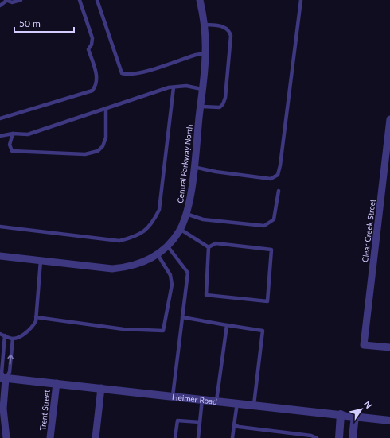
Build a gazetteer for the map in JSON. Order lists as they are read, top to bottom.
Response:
{
  "streets": {
    "street": [
      "Central Parkway North",
      "Clear Creek Street",
      "Heimer Road",
      "Trent Street"
    ]
  },
  "crossings": [
    ["Heimer Road", "Trent Street"]
  ],
  "scale_bar": "50 m",
  "north": "top right"
}
